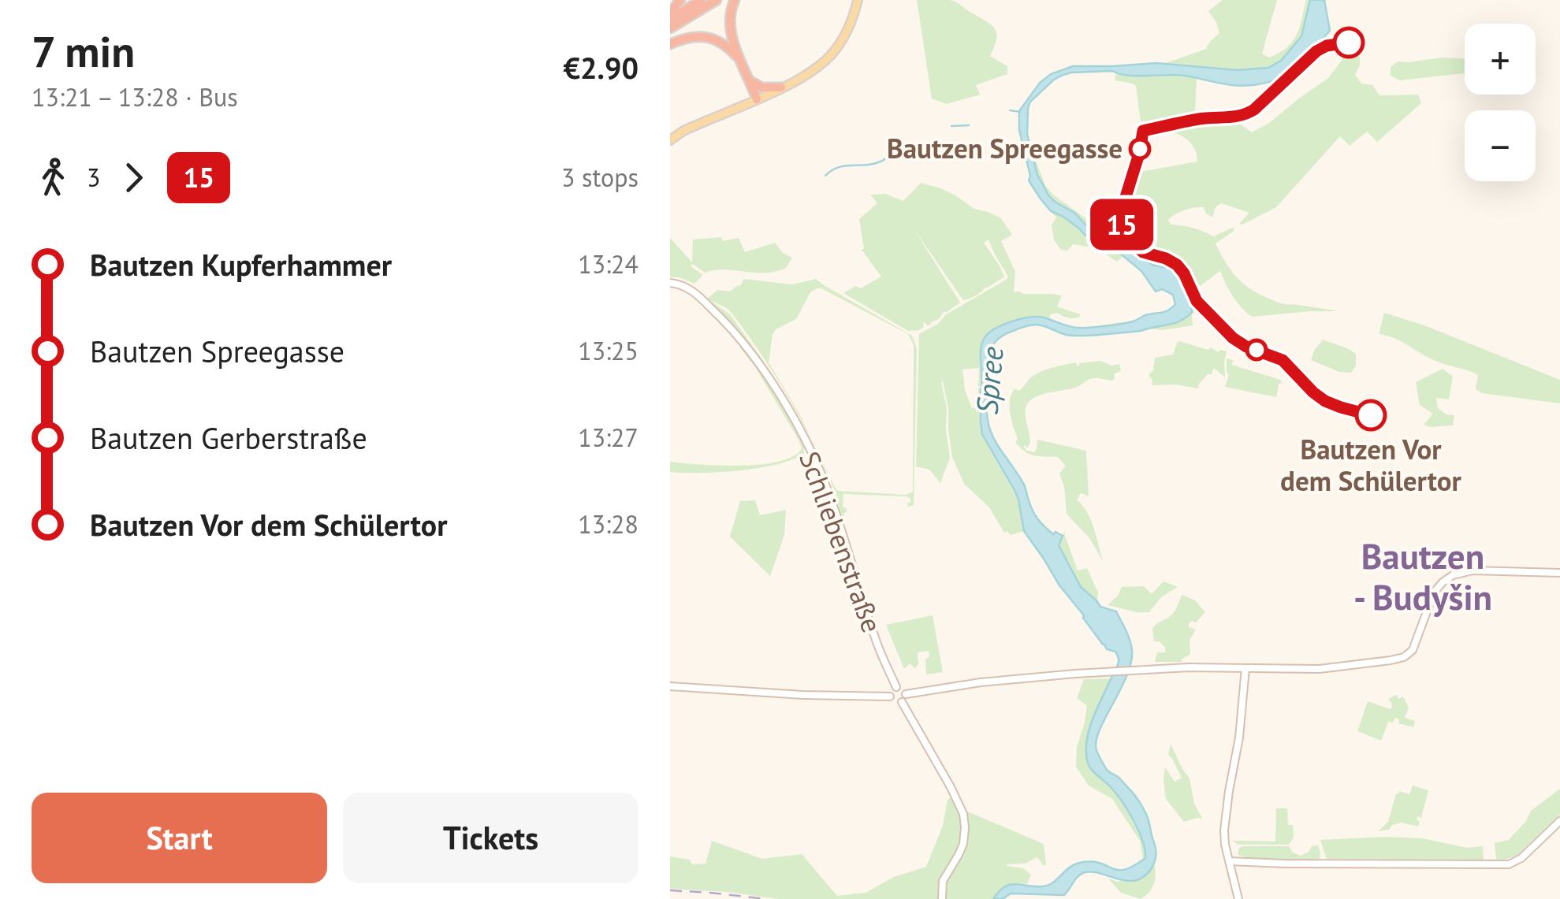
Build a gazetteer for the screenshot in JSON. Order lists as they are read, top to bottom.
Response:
{
  "streets": {
    "main road": ["Schliebenstraße"]
  },
  "districts": ["Bautzen - Budyšin"],
  "water": ["Spree"],
  "places": ["Bautzen Spreegasse", "Bautzen Vor dem Schülertor"],
  "lines": ["bus line 15"],
  "page": {
    "heading": ["7 min", "13:21 – 13:28 · Bus", "€2.90"],
    "on_map": "15",
    "map_buttons": ["+", "−"],
    "legs": ["3", "15", "3 stops"],
    "list": [
      {
        "name": "Bautzen Kupferhammer",
        "value": "13:24"
      },
      {
        "name": "Bautzen Spreegasse",
        "value": "13:25"
      },
      {
        "name": "Bautzen Gerberstraße",
        "value": "13:27"
      },
      {
        "name": "Bautzen Vor dem Schülertor",
        "value": "13:28"
      }
    ],
    "buttons": ["Start", "Tickets"]
  }
}
